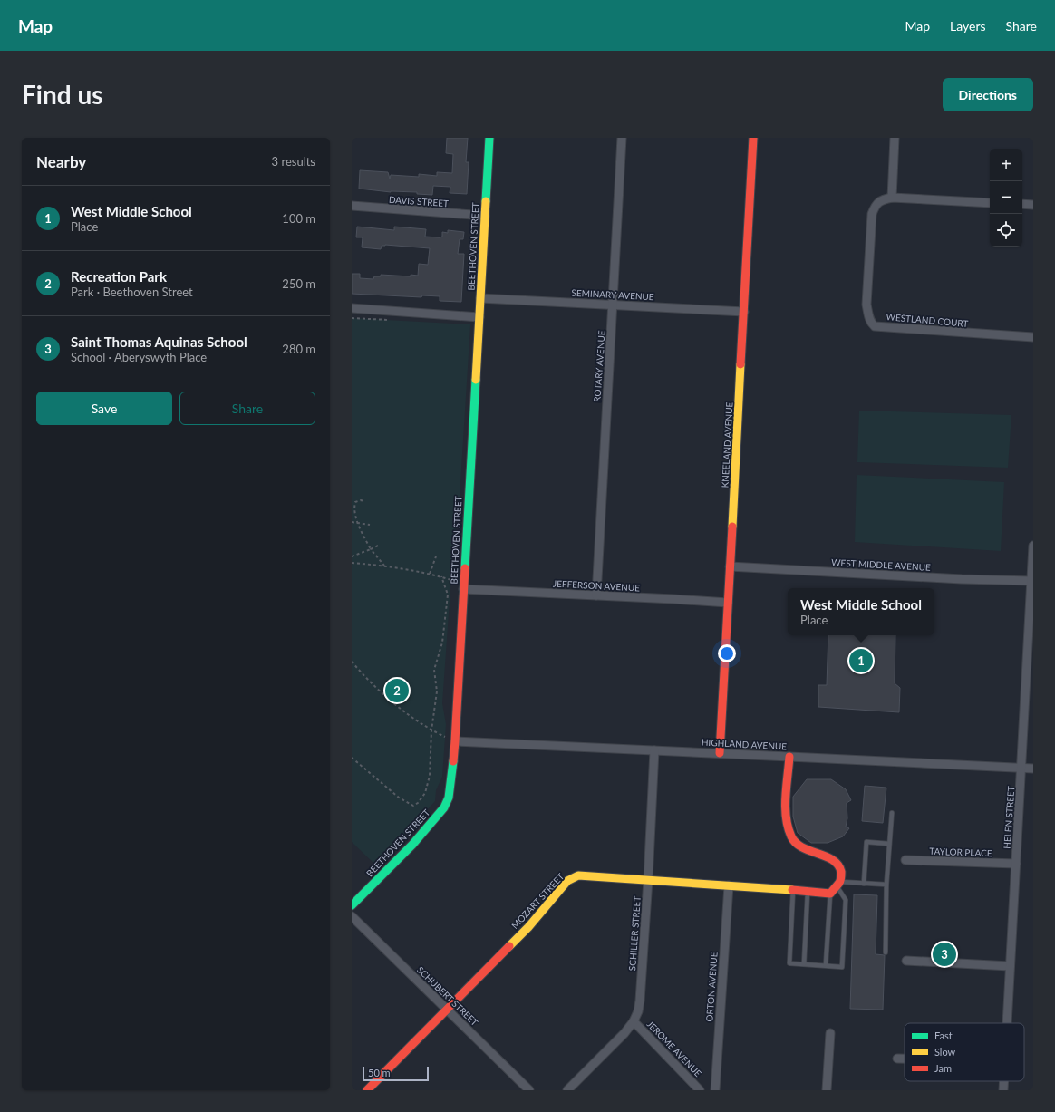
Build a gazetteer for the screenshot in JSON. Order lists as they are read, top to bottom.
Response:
{
  "streets": {
    "street": [
      "DAVIS STREET",
      "BEETHOVEN STREET",
      "SEMINARY AVENUE",
      "WESTLAND COURT",
      "ROTARY AVENUE",
      "KNEELAND AVENUE",
      "WEST MIDDLE AVENUE",
      "JEFFERSON AVENUE",
      "HIGHLAND AVENUE",
      "HELEN STREET",
      "TAYLOR PLACE",
      "MOZART STREET",
      "SCHILLER STREET",
      "ORTON AVENUE",
      "SCHUBERT STREET",
      "JEROME AVENUE"
    ]
  },
  "crossings": [
    ["DAVIS STREET", "BEETHOVEN STREET"],
    ["BEETHOVEN STREET", "SEMINARY AVENUE"],
    ["BEETHOVEN STREET", "JEFFERSON AVENUE"],
    ["BEETHOVEN STREET", "HIGHLAND AVENUE"],
    ["SEMINARY AVENUE", "ROTARY AVENUE"],
    ["SEMINARY AVENUE", "KNEELAND AVENUE"],
    ["ROTARY AVENUE", "JEFFERSON AVENUE"],
    ["KNEELAND AVENUE", "WEST MIDDLE AVENUE"],
    ["KNEELAND AVENUE", "JEFFERSON AVENUE"],
    ["KNEELAND AVENUE", "HIGHLAND AVENUE"],
    ["WEST MIDDLE AVENUE", "HELEN STREET"],
    ["HIGHLAND AVENUE", "HELEN STREET"],
    ["HIGHLAND AVENUE", "SCHILLER STREET"],
    ["HELEN STREET", "TAYLOR PLACE"],
    ["MOZART STREET", "SCHILLER STREET"],
    ["MOZART STREET", "ORTON AVENUE"],
    ["MOZART STREET", "SCHUBERT STREET"],
    ["SCHILLER STREET", "JEROME AVENUE"]
  ],
  "legend": ["Fast", "Slow", "Jam"],
  "scale_bar": "50 m",
  "page": {
    "header": "Map",
    "nav": ["Map", "Layers", "Share"],
    "buttons": [
      "Directions",
      ["Save", "Share"]
    ],
    "title": "Find us",
    "heading": ["Nearby", "3 results"],
    "map_buttons": ["+", "−"],
    "list": [
      {
        "mark": "1",
        "name": "West Middle School",
        "note": "Place",
        "value": "100 m"
      },
      {
        "mark": "2",
        "name": "Recreation Park",
        "note": "Park · Beethoven Street",
        "value": "250 m"
      },
      {
        "mark": "3",
        "name": "Saint Thomas Aquinas School",
        "note": "School · Aberyswyth Place",
        "value": "280 m"
      }
    ],
    "popup": ["West Middle School", "Place"],
    "pins": ["1", "2", "3"],
    "scale": "50 m"
  }
}
